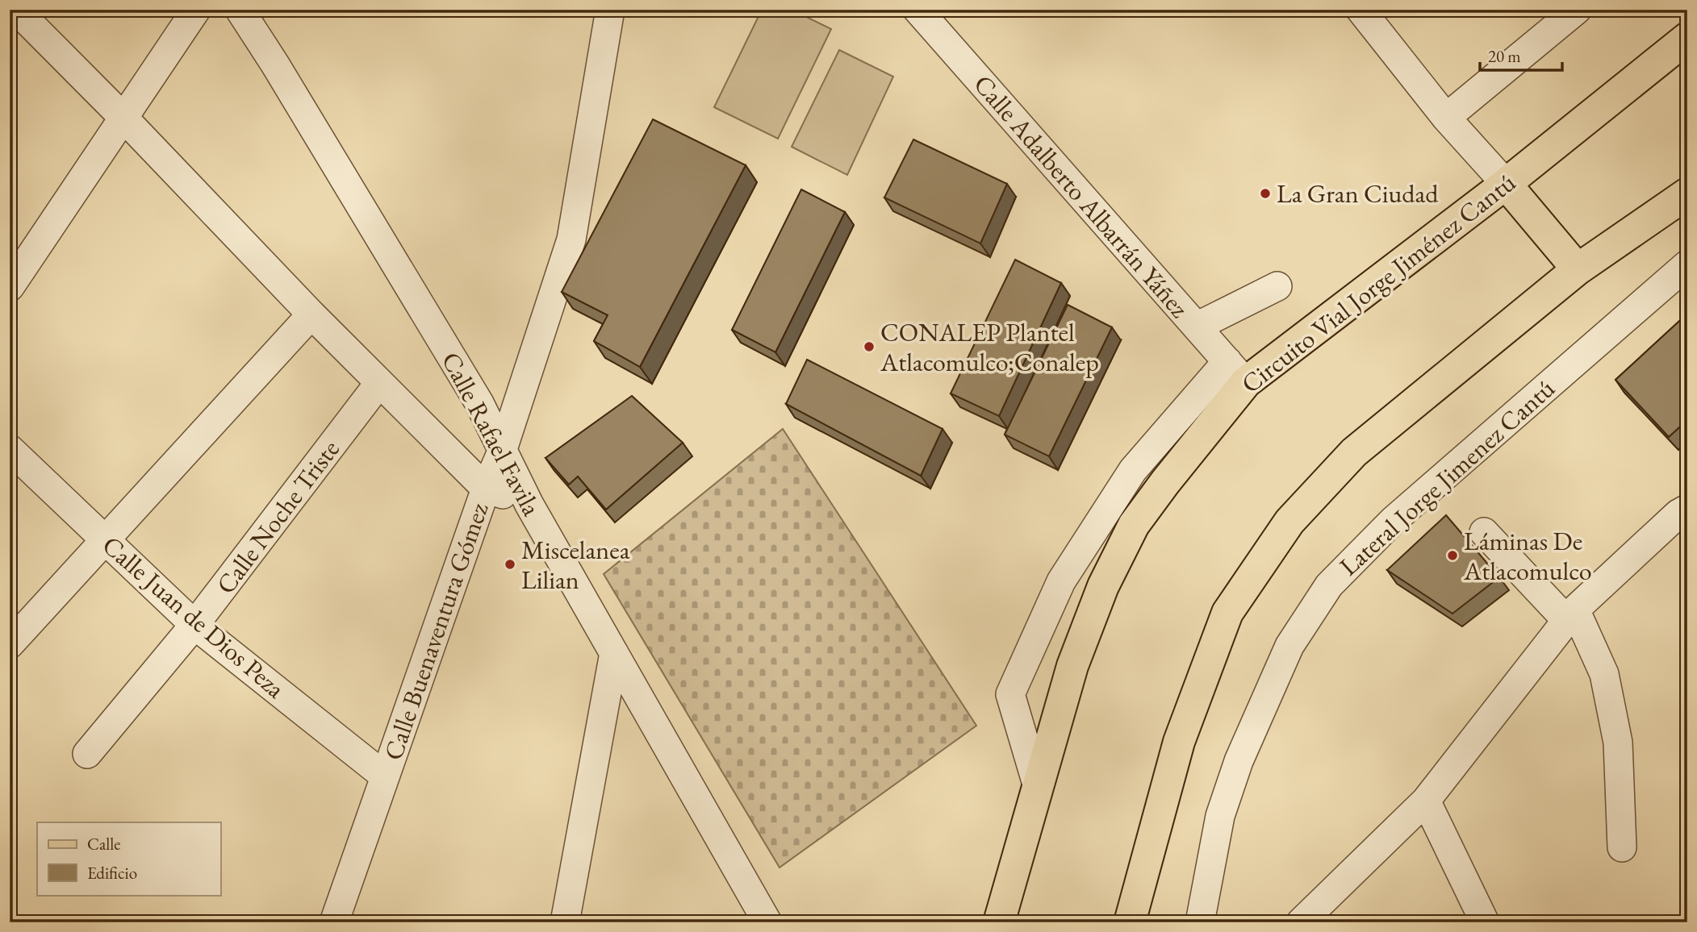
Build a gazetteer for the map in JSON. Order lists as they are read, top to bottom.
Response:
{
  "streets": {
    "main road": ["Circuito Vial Jorge Jiménez Cantú"],
    "street": [
      "Calle Adalberto Albarrán Yáñez",
      "Calle Rafael Favila",
      "Lateral Jorge Jimenez Cantú",
      "Calle Noche Triste",
      "Calle Juan de Dios Peza",
      "Calle Buenaventura Gómez"
    ]
  },
  "crossings": [
    ["Calle Adalberto Albarrán Yáñez", "Circuito Vial Jorge Jiménez Cantú"],
    ["Calle Rafael Favila", "Calle Buenaventura Gómez"],
    ["Calle Noche Triste", "Calle Juan de Dios Peza"],
    ["Calle Juan de Dios Peza", "Calle Buenaventura Gómez"]
  ],
  "places": [
    "La Gran Ciudad",
    "CONALEP Plantel Atlacomulco;Conalep",
    "Láminas De Atlacomulco",
    "Miscelanea Lilian"
  ],
  "legend": ["Calle", "Edificio"],
  "scale_bar": "20 m"
}
